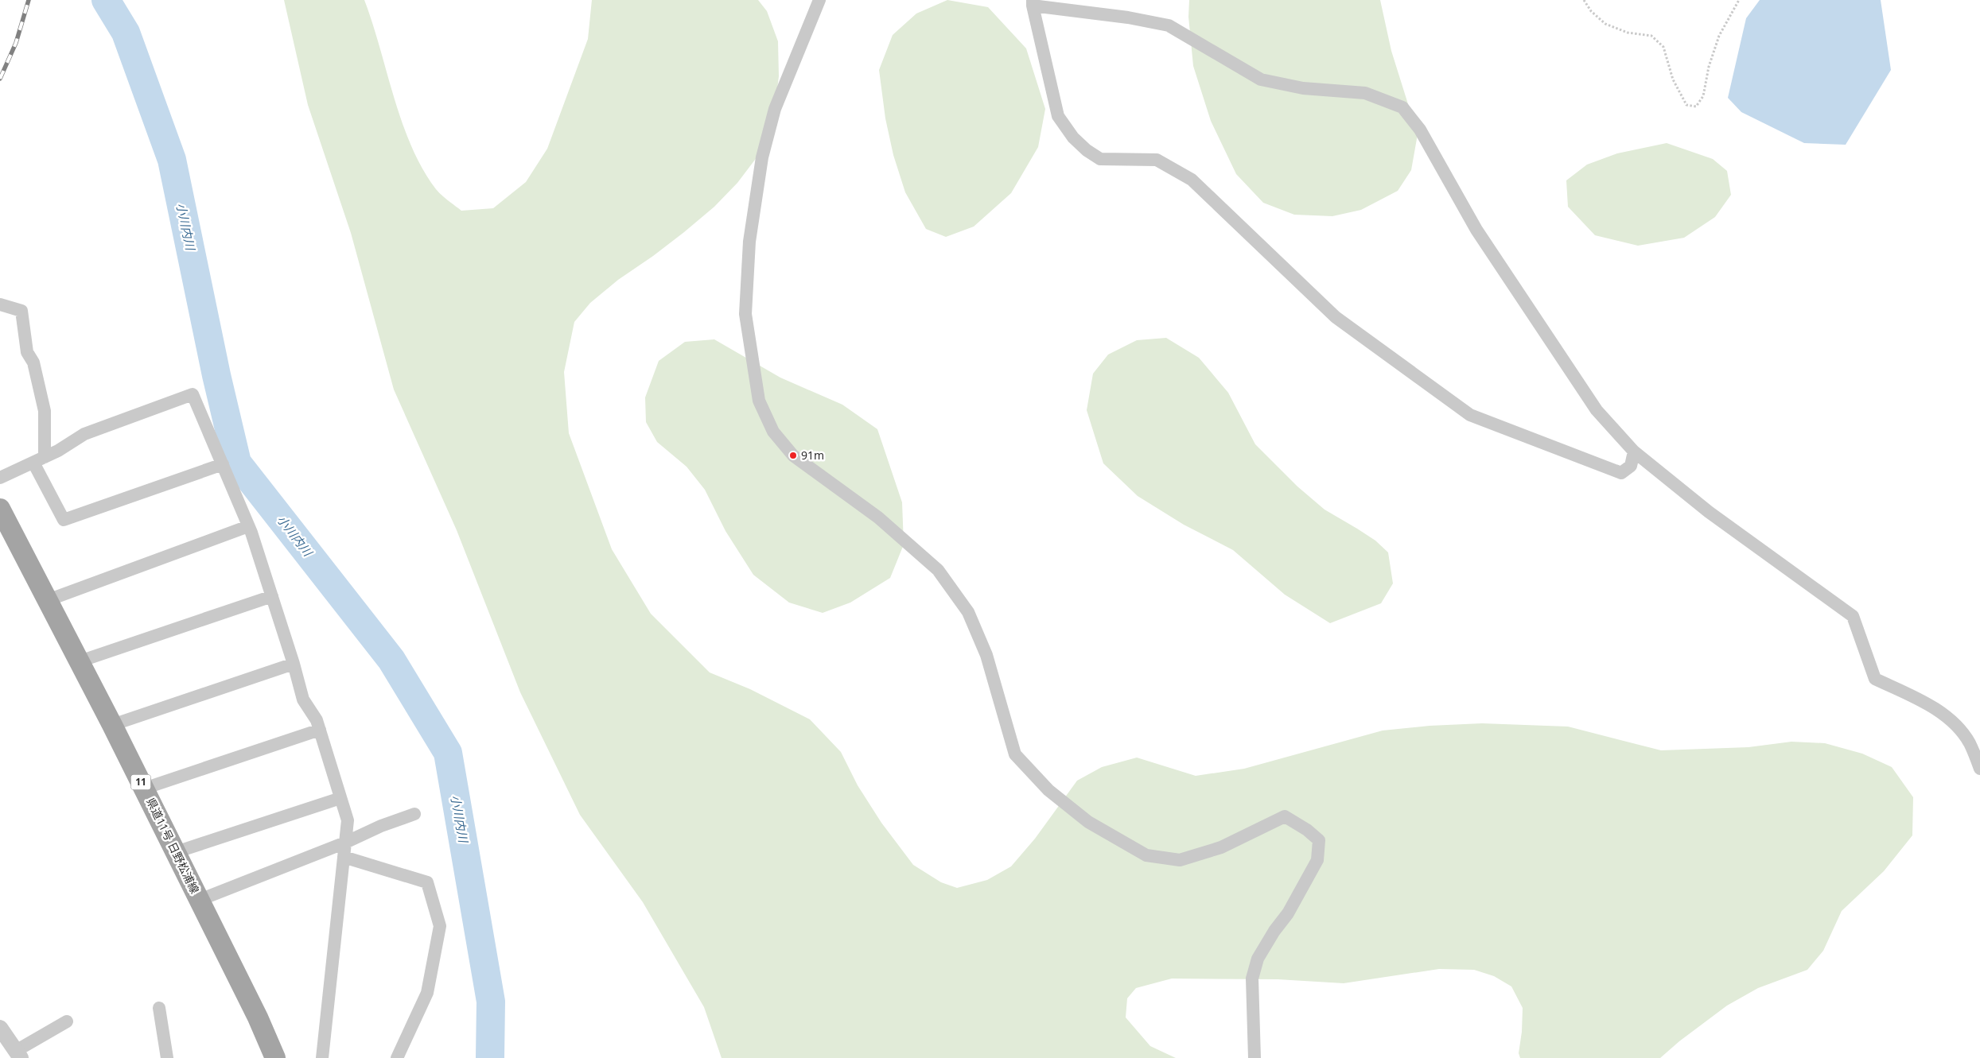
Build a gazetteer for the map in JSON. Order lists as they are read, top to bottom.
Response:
{
  "streets": {
    "main road": ["11", "県道11号 日野松浦線"]
  },
  "water": ["小川内川"],
  "places": ["91m"]
}
